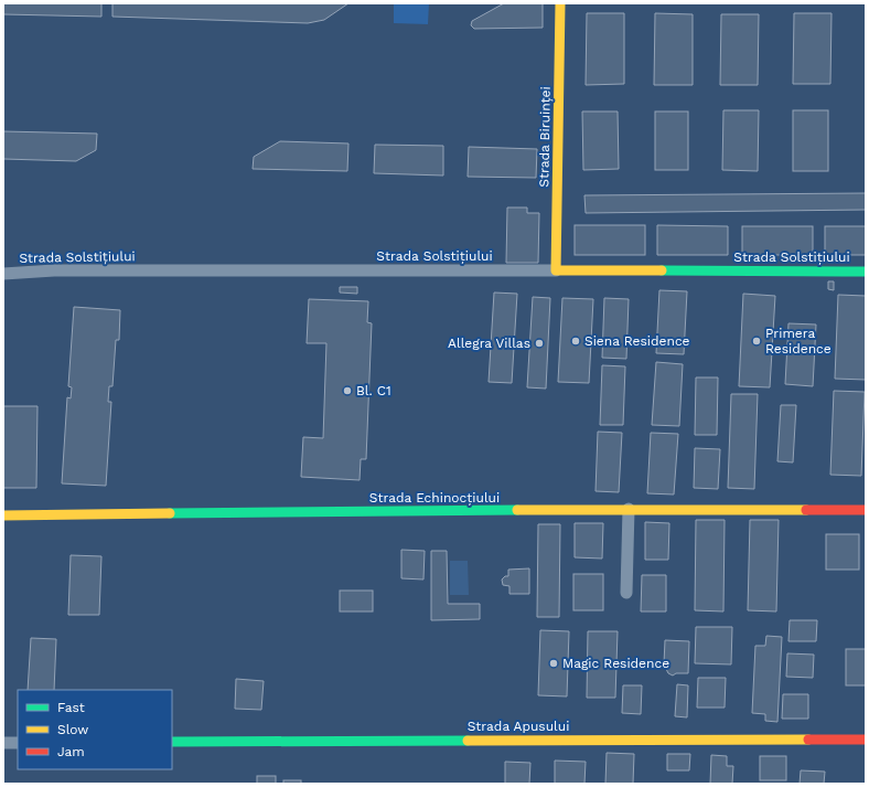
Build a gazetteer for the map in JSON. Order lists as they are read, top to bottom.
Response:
{
  "streets": {
    "street": [
      "Strada Biruinței",
      "Strada Solstițiului",
      "Strada Echinocțiului",
      "Strada Apusului"
    ]
  },
  "crossings": [
    ["Strada Biruinței", "Strada Solstițiului"]
  ],
  "places": [
    "Siena Residence",
    "Primera Residence",
    "Allegra Villas",
    "Bl. C1",
    "Magic Residence"
  ],
  "legend": ["Fast", "Slow", "Jam"]
}
